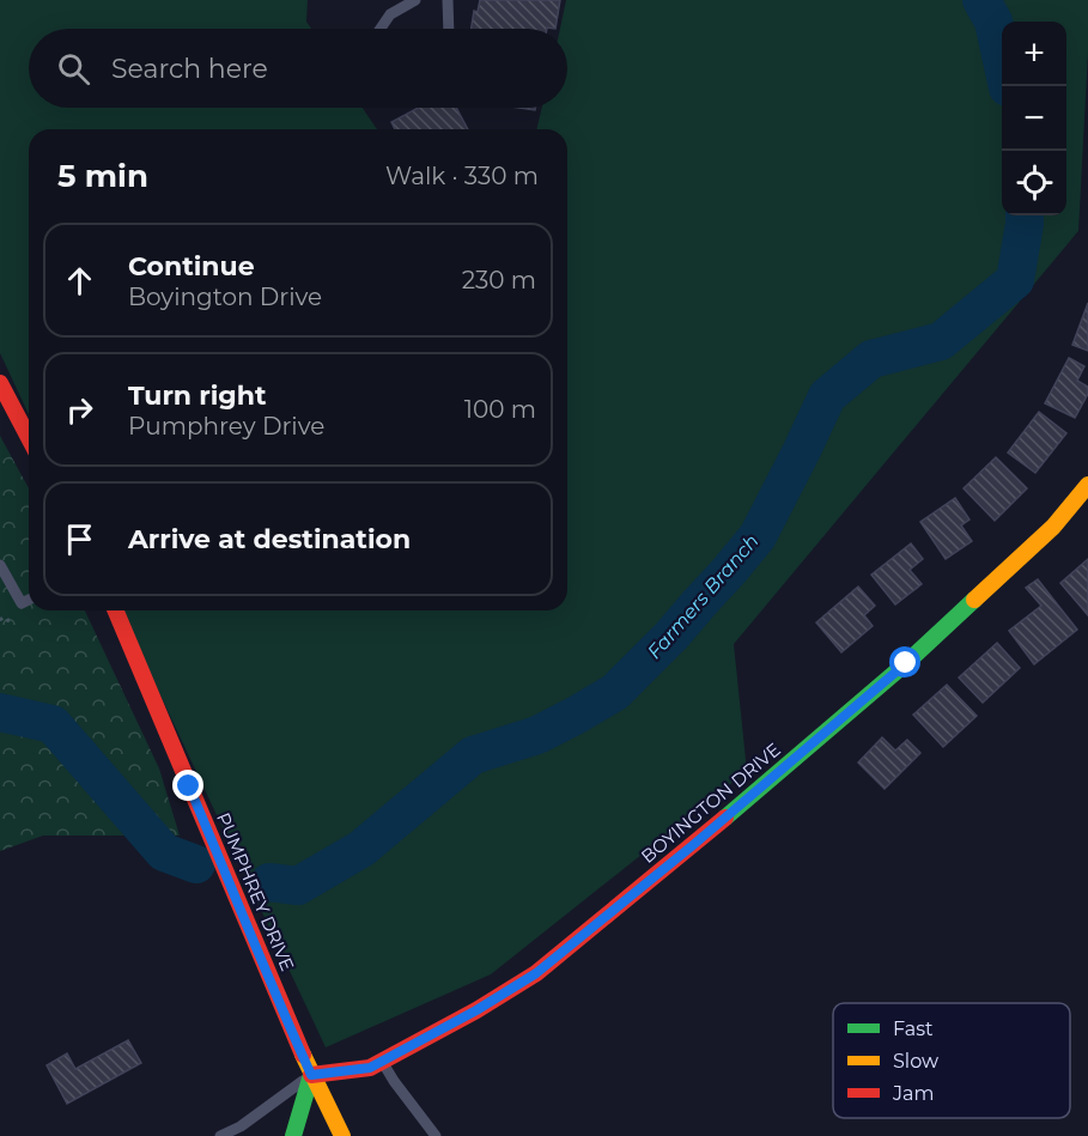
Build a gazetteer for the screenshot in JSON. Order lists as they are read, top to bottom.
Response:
{
  "streets": {
    "street": ["BOYINGTON DRIVE", "PUMPHREY DRIVE"]
  },
  "crossings": [
    ["BOYINGTON DRIVE", "PUMPHREY DRIVE"]
  ],
  "water": ["Farmers Branch"],
  "legend": ["Fast", "Slow", "Jam"],
  "page": {
    "map_buttons": ["+", "−"],
    "search": "Search here",
    "heading": ["5 min", "Walk · 330 m"],
    "list": [
      ["Continue", "Boyington Drive", "230 m"],
      ["Turn right", "Pumphrey Drive", "100 m"],
      "Arrive at destination"
    ]
  }
}
